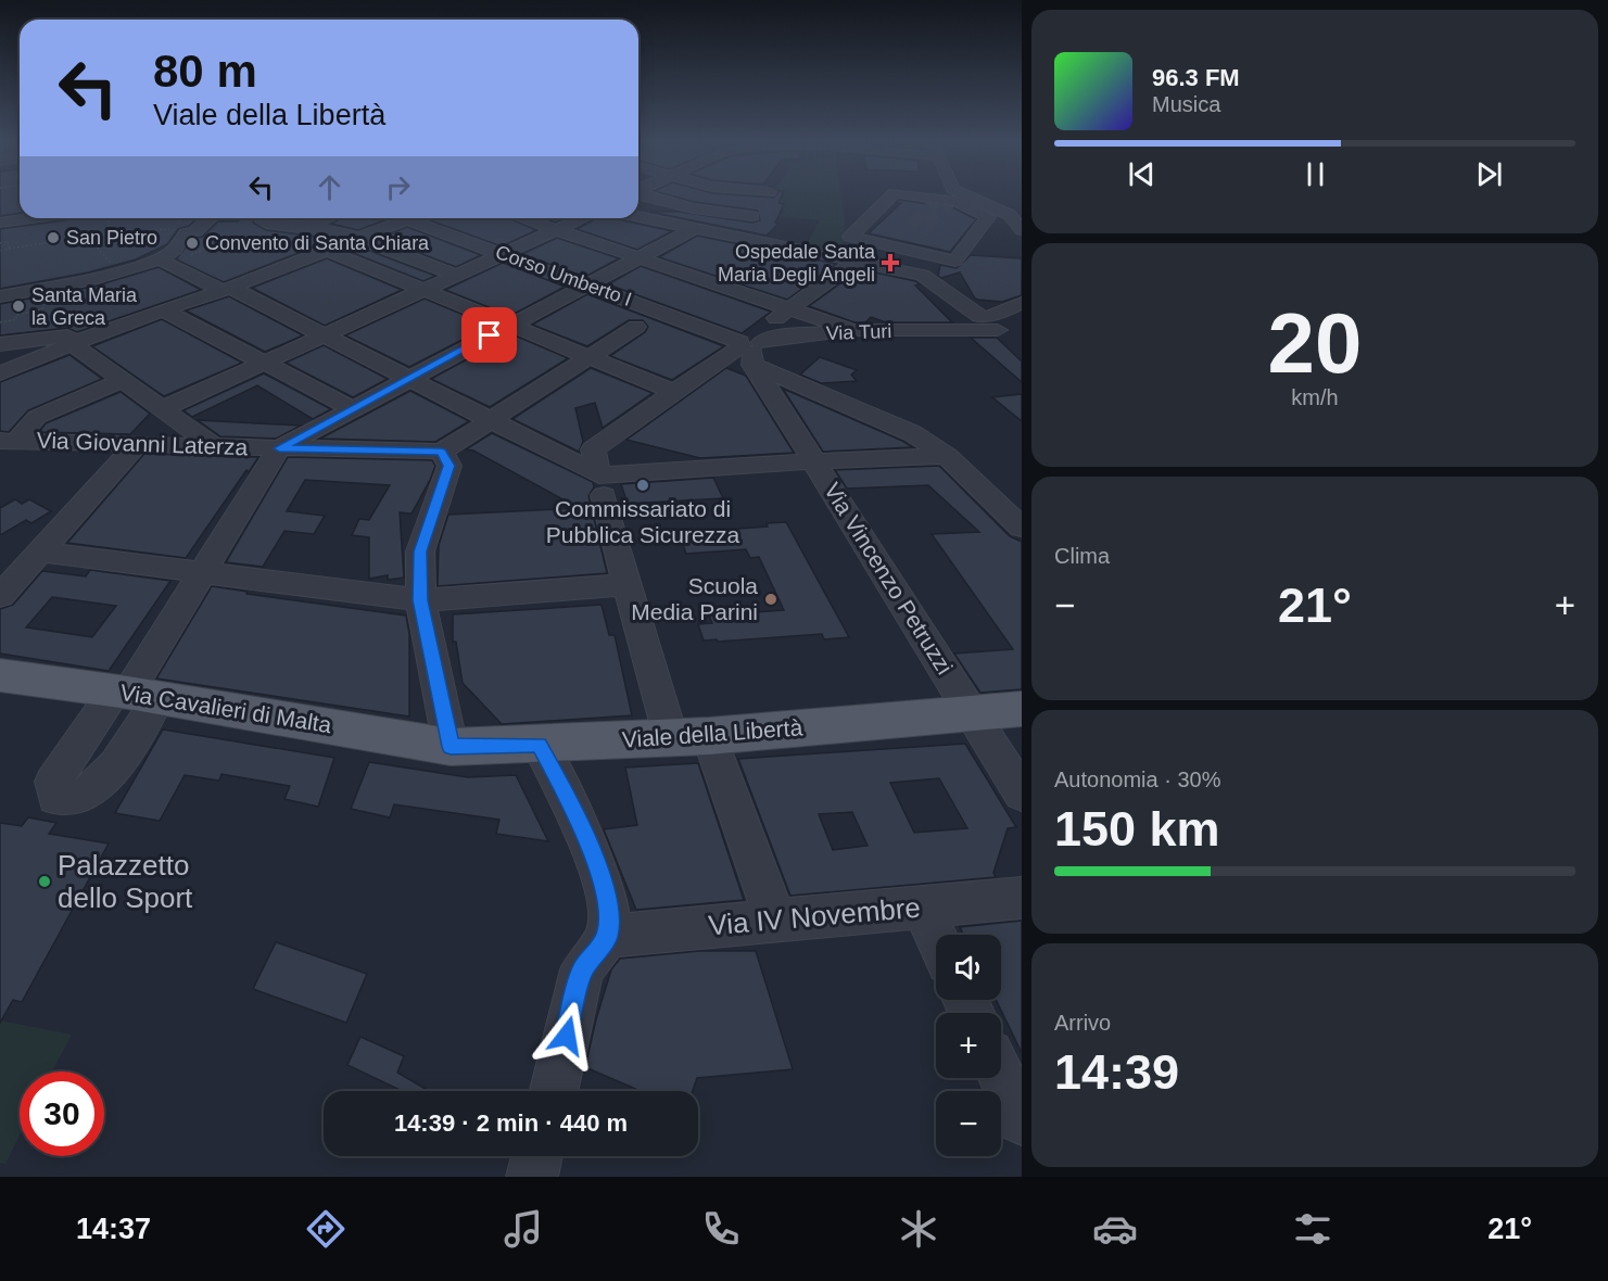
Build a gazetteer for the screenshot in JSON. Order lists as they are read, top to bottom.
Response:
{
  "streets": {
    "main road": ["Via Cavalieri di Malta", "Viale della Libertà"],
    "street": [
      "Corso Umberto I",
      "Via Turi",
      "Via Giovanni Laterza",
      "Via Vincenzo Petruzzi",
      "Via IV Novembre"
    ]
  },
  "crossings": [
    ["Corso Umberto I", "Via Turi"],
    ["Corso Umberto I", "Via Vincenzo Petruzzi"],
    ["Via Turi", "Via Vincenzo Petruzzi"],
    ["Via Vincenzo Petruzzi", "Viale della Libertà"],
    ["Via Cavalieri di Malta", "Viale della Libertà"]
  ],
  "places": {
    "other": [
      "San Pietro",
      "Convento di Santa Chiara",
      "Santa Maria la Greca",
      "Commissariato di Pubblica Sicurezza",
      "Scuola Media Parini",
      "Palazzetto dello Sport"
    ],
    "health": ["Ospedale Santa Maria Degli Angeli"]
  },
  "page": {
    "turn": ["80 m", "Viale della Libertà"],
    "song": ["96.3 FM", "Musica"],
    "tile": [
      ["20", "km/h"],
      "Clima",
      ["Autonomia · 30%", "150 km"],
      ["Arrivo", "14:39"]
    ],
    "heat": ["−", "21°", "+"],
    "map_buttons": ["+", "−"],
    "limit": "30",
    "trip": "14:39 · 2 min · 440 m",
    "tabs": ["14:37", "21°"]
  }
}
